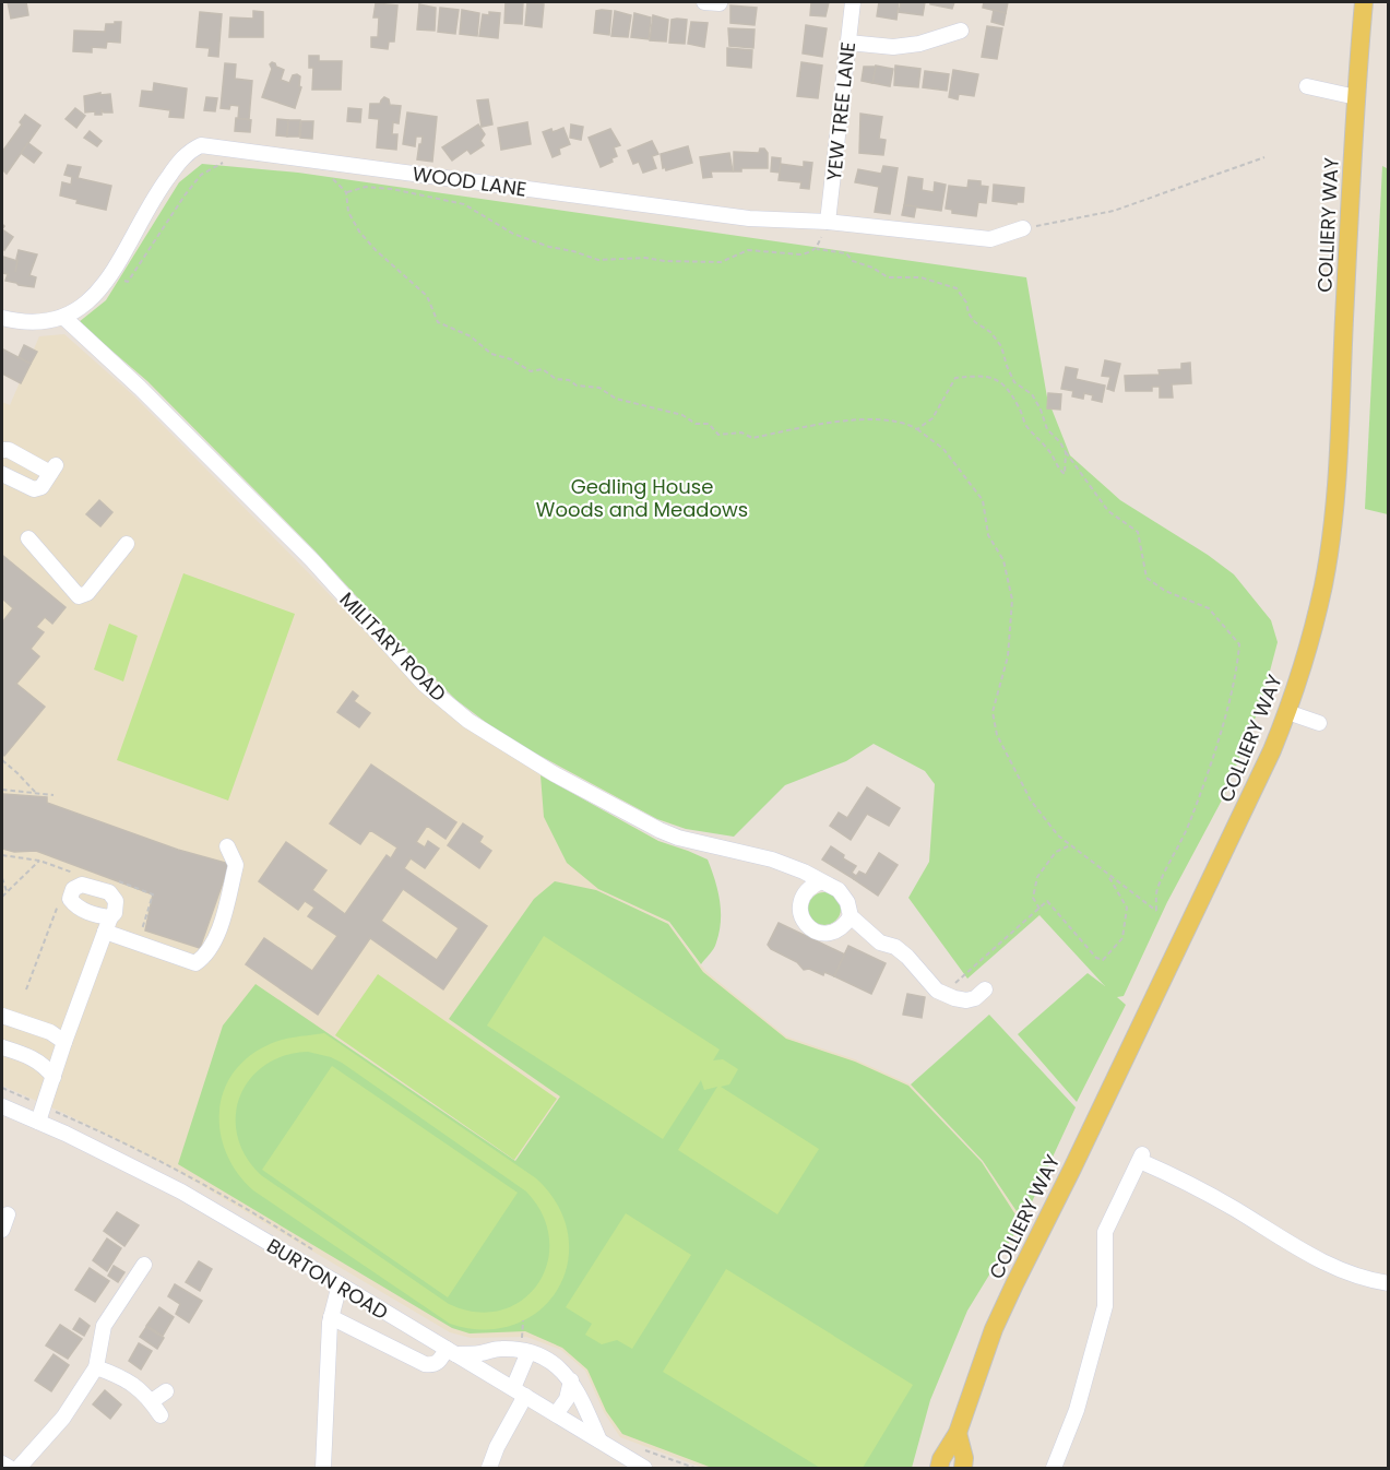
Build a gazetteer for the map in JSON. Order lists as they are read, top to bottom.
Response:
{
  "streets": {
    "main road": ["COLLIERY WAY"],
    "street": [
      "YEW TREE LANE",
      "WOOD LANE",
      "MILITARY ROAD",
      "BURTON ROAD"
    ]
  },
  "crossings": [
    ["YEW TREE LANE", "WOOD LANE"],
    ["WOOD LANE", "MILITARY ROAD"]
  ],
  "parks": ["Gedling House Woods and Meadows"]
}
